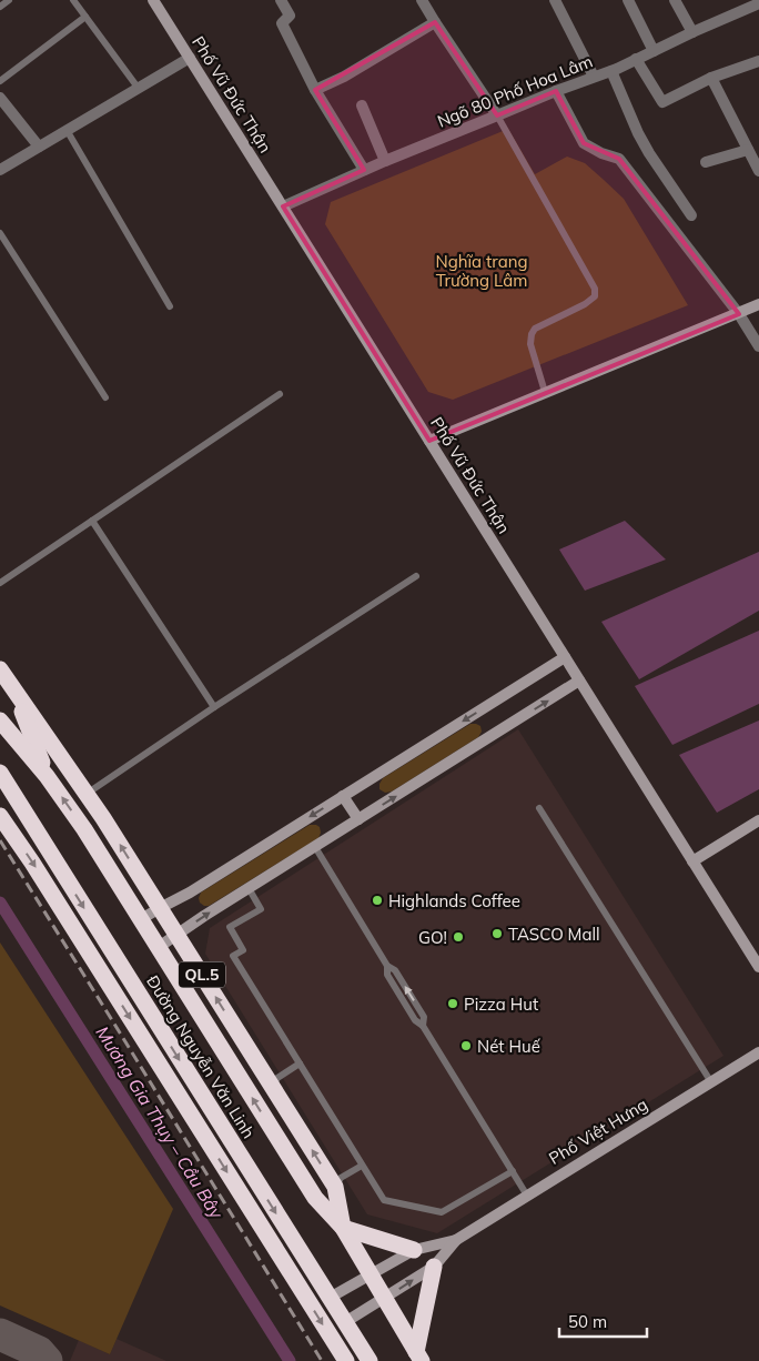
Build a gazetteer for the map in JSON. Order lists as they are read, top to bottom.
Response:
{
  "streets": {
    "highway": ["QL.5", "Đường Nguyễn Văn Linh"],
    "street": ["Ngõ 80 Phố Hoa Lâm", "Phố Vũ Đức Thận", "Phố Việt Hưng"]
  },
  "crossings": [
    ["Ngõ 80 Phố Hoa Lâm", "Phố Vũ Đức Thận"],
    ["Đường Nguyễn Văn Linh", "Phố Việt Hưng"]
  ],
  "water": ["Mương Gia Thụy – Cầu Bây"],
  "parks": ["Nghĩa trang Trường Lâm"],
  "places": [
    "Highlands Coffee",
    "TASCO Mall",
    "GO!",
    "Pizza Hut",
    "Nét Huế"
  ],
  "scale_bar": "50 m"
}
